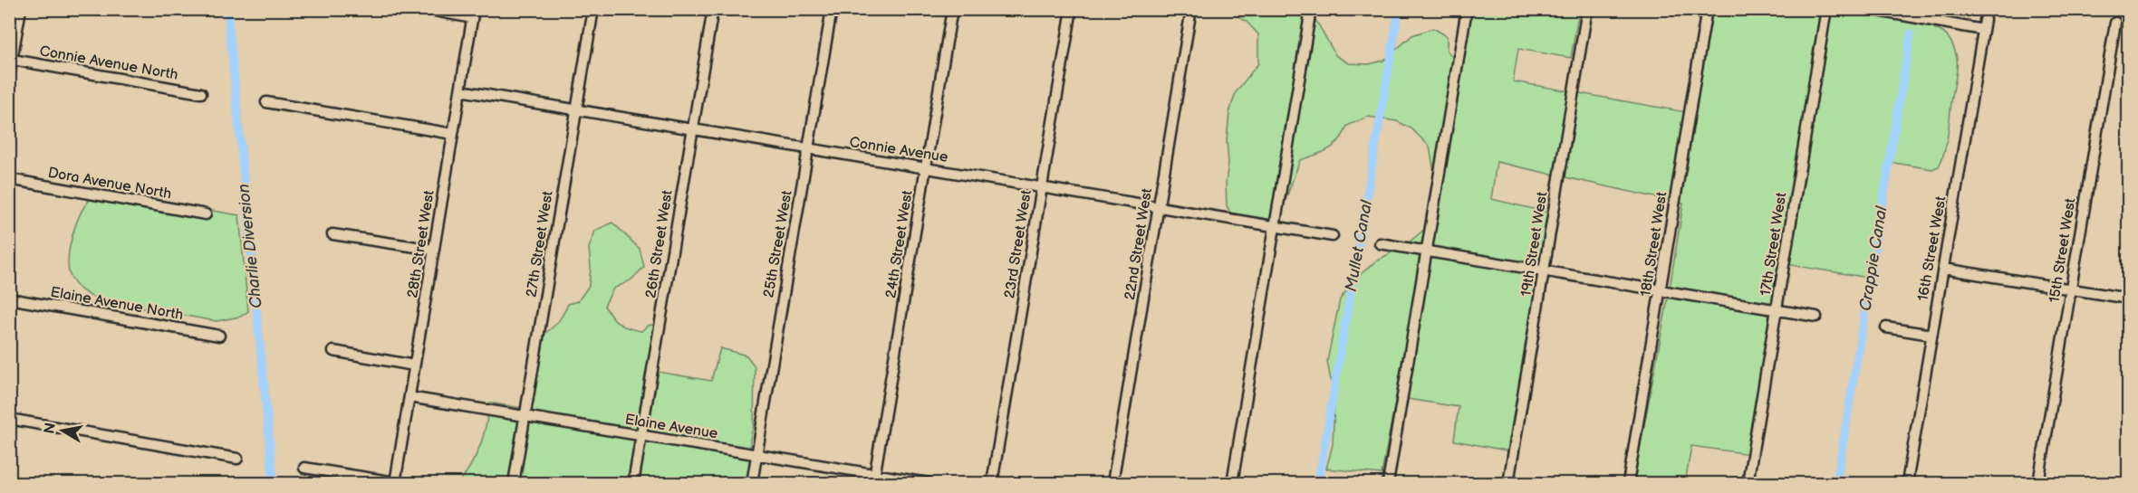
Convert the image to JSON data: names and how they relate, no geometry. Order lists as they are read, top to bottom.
{
  "streets": {
    "street": [
      "Connie Avenue North",
      "Connie Avenue",
      "Dora Avenue North",
      "28th Street West",
      "27th Street West",
      "26th Street West",
      "25th Street West",
      "24th Street West",
      "23rd Street West",
      "22nd Street West",
      "19th Street West",
      "18th Street West",
      "17th Street West",
      "16th Street West",
      "15th Street West",
      "Elaine Avenue North",
      "Elaine Avenue"
    ]
  },
  "crossings": [
    ["Connie Avenue", "28th Street West"],
    ["Connie Avenue", "27th Street West"],
    ["Connie Avenue", "26th Street West"],
    ["Connie Avenue", "25th Street West"],
    ["Connie Avenue", "24th Street West"],
    ["Connie Avenue", "23rd Street West"],
    ["Connie Avenue", "22nd Street West"],
    ["28th Street West", "Elaine Avenue"],
    ["27th Street West", "Elaine Avenue"],
    ["26th Street West", "Elaine Avenue"],
    ["25th Street West", "Elaine Avenue"],
    ["24th Street West", "Elaine Avenue"]
  ],
  "water": ["Charlie Diversion", "Mullet Canal", "Crappie Canal"],
  "north": "left"
}
